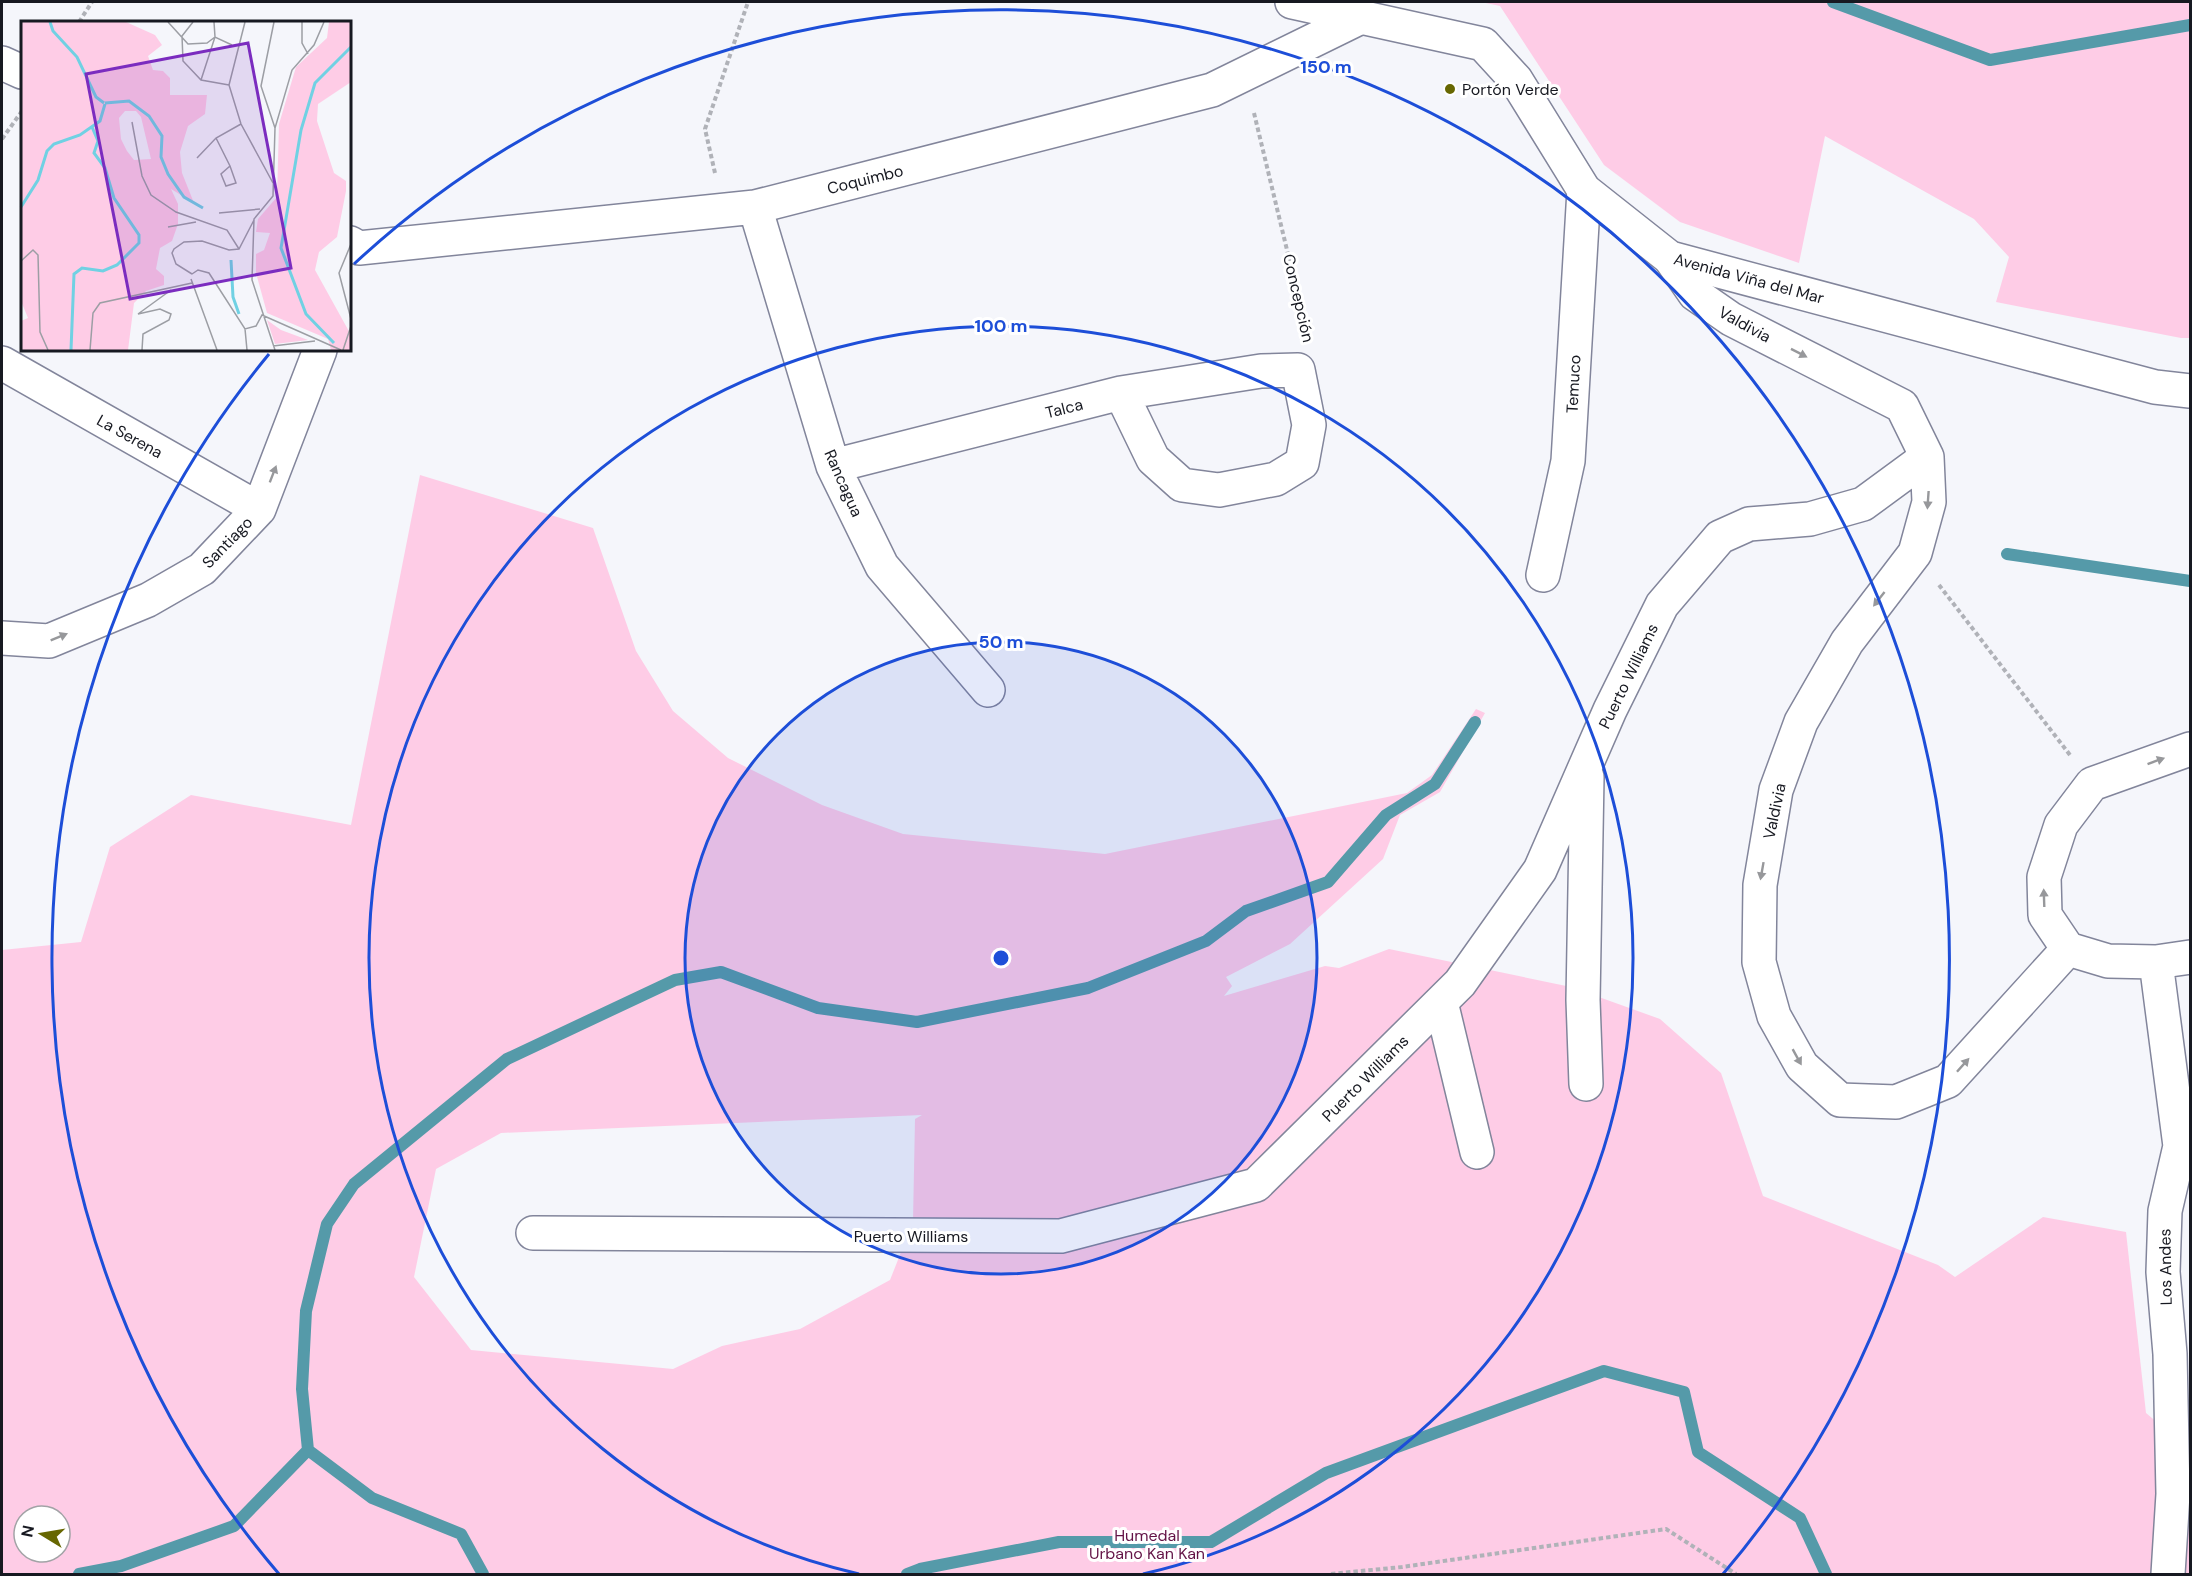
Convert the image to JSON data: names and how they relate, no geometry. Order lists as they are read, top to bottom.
{
  "streets": {
    "street": [
      "Coquimbo",
      "Avenida Viña del Mar",
      "Valdivia",
      "Temuco",
      "Talca",
      "La Serena",
      "Rancagua",
      "Santiago",
      "Puerto Williams",
      "Los Andes"
    ],
    "path": ["Concepción"]
  },
  "crossings": [
    ["Coquimbo", "Avenida Viña del Mar"],
    ["Coquimbo", "Concepción"],
    ["Coquimbo", "Rancagua"],
    ["Avenida Viña del Mar", "Valdivia"],
    ["Avenida Viña del Mar", "Temuco"],
    ["Concepción", "Talca"],
    ["Valdivia", "Puerto Williams"],
    ["Talca", "Rancagua"],
    ["La Serena", "Santiago"]
  ],
  "one_way": ["Santiago"],
  "parks": ["Humedal Urbano Kan Kan"],
  "places": ["Portón Verde"],
  "north": "left",
  "rings": ["150 m", "100 m", "50 m"]
}
